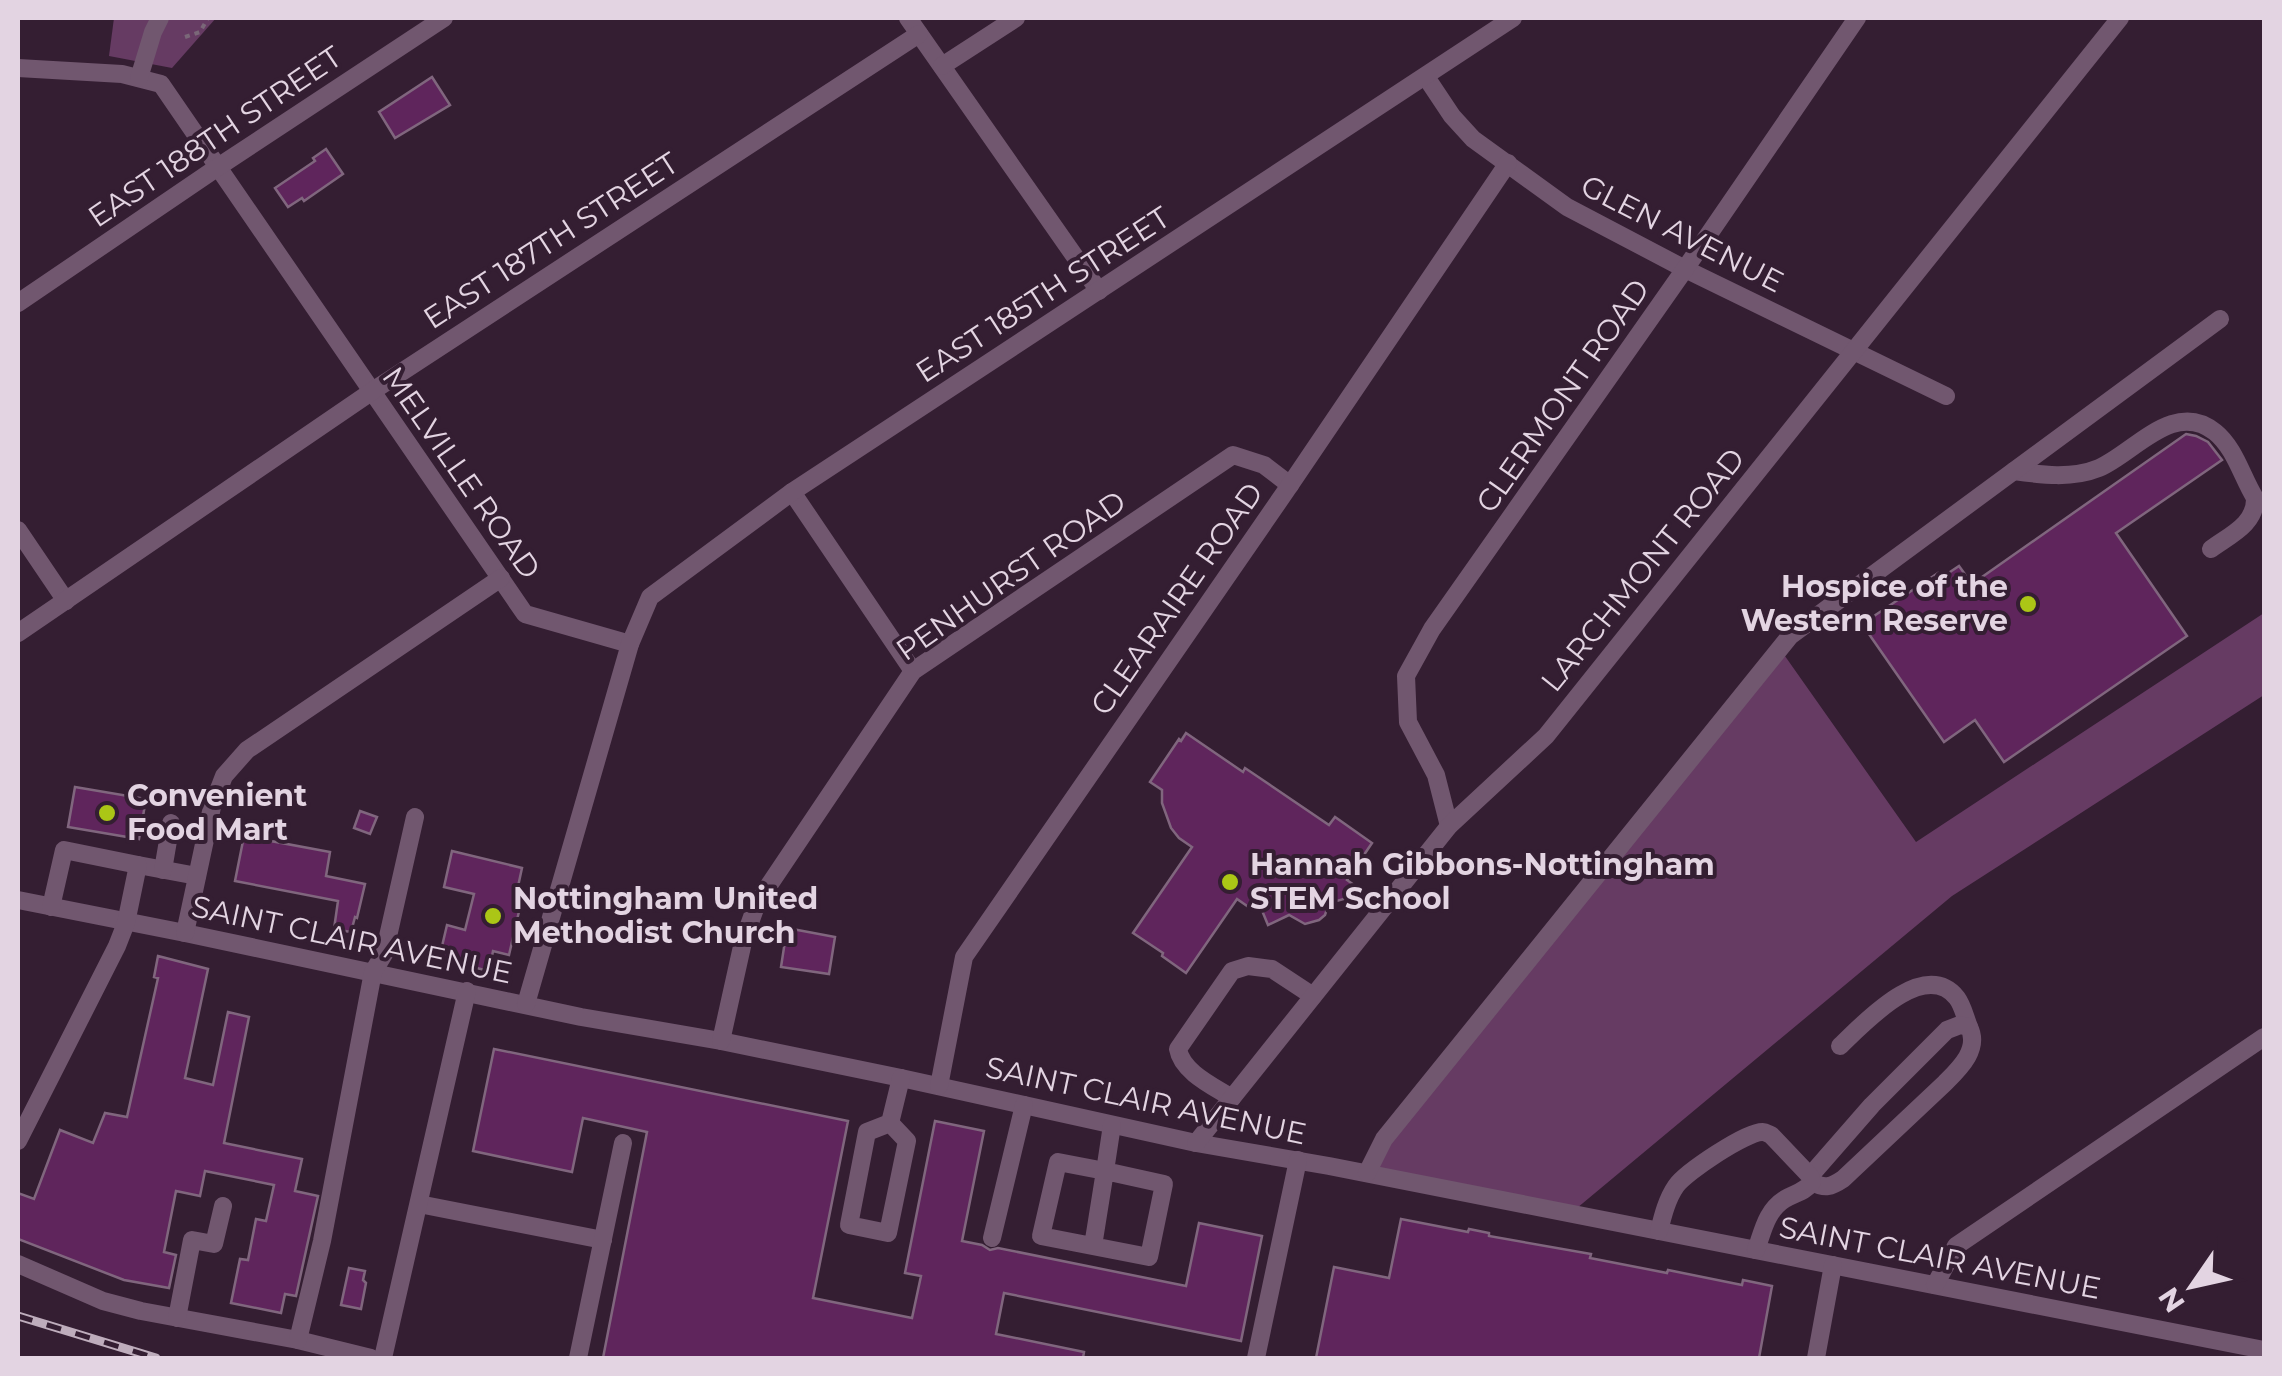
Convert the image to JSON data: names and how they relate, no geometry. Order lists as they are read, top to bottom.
{
  "streets": {
    "street": [
      "EAST 188TH STREET",
      "GLEN AVENUE",
      "EAST 187TH STREET",
      "EAST 185TH STREET",
      "CLERMONT ROAD",
      "MELVILLE ROAD",
      "LARCHMONT ROAD",
      "PENHURST ROAD",
      "CLEARAIRE ROAD",
      "SAINT CLAIR AVENUE"
    ]
  },
  "crossings": [
    ["EAST 188TH STREET", "MELVILLE ROAD"],
    ["GLEN AVENUE", "EAST 185TH STREET"],
    ["GLEN AVENUE", "CLERMONT ROAD"],
    ["GLEN AVENUE", "LARCHMONT ROAD"],
    ["GLEN AVENUE", "CLEARAIRE ROAD"],
    ["EAST 187TH STREET", "MELVILLE ROAD"],
    ["EAST 185TH STREET", "MELVILLE ROAD"],
    ["CLERMONT ROAD", "LARCHMONT ROAD"],
    ["LARCHMONT ROAD", "SAINT CLAIR AVENUE"],
    ["PENHURST ROAD", "CLEARAIRE ROAD"],
    ["PENHURST ROAD", "SAINT CLAIR AVENUE"],
    ["CLEARAIRE ROAD", "SAINT CLAIR AVENUE"]
  ],
  "places": [
    "Hospice of the Western Reserve",
    "Convenient Food Mart",
    "Hannah Gibbons-Nottingham STEM School",
    "Nottingham United Methodist Church"
  ],
  "north": "bottom left"
}
